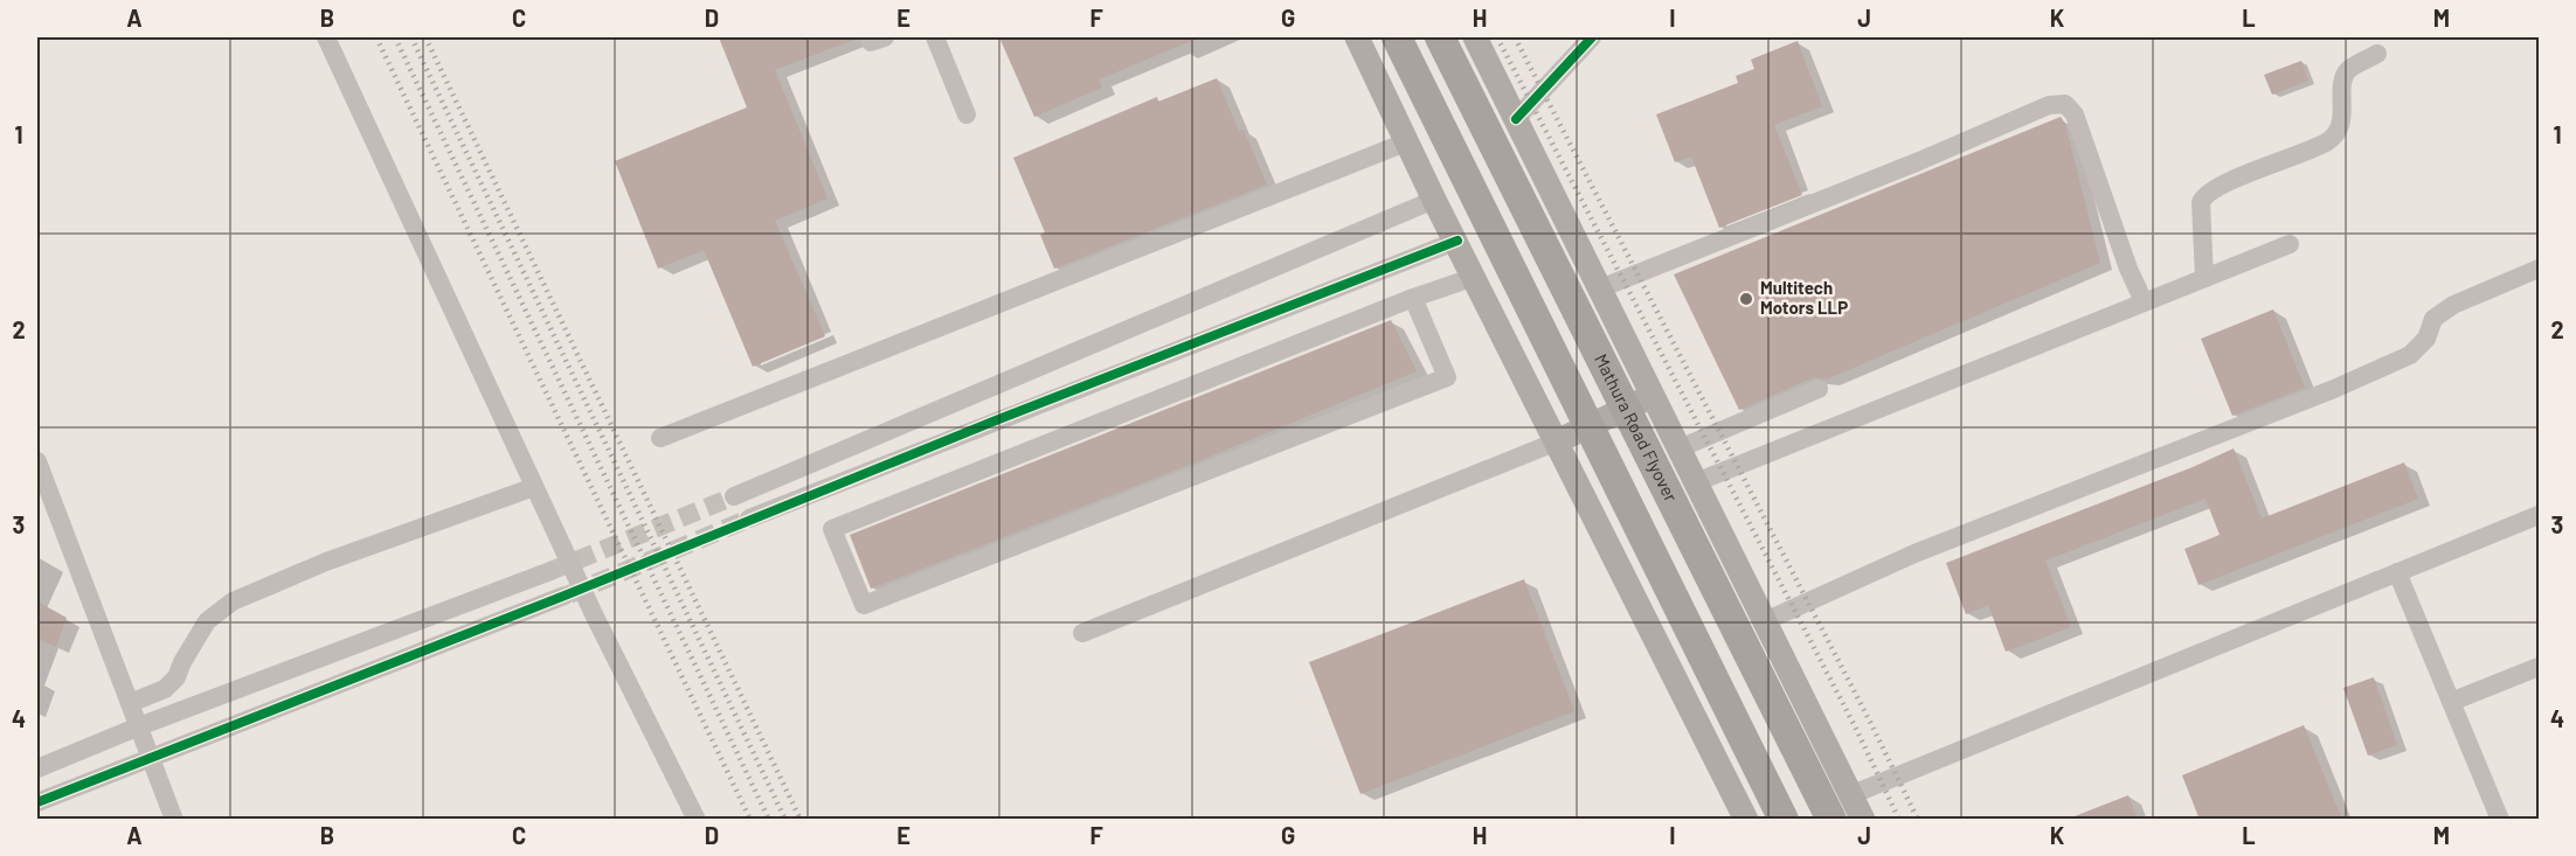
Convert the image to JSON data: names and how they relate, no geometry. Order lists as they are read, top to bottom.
{
  "streets": {
    "highway": ["Mathura Road Flyover"]
  },
  "places": ["Multitech Motors LLP"],
  "grid": {
    "columns": [
      "A",
      "B",
      "C",
      "D",
      "E",
      "F",
      "G",
      "H",
      "I",
      "J",
      "K",
      "L",
      "M"
    ],
    "rows": [
      "1",
      "2",
      "3",
      "4"
    ]
  }
}
